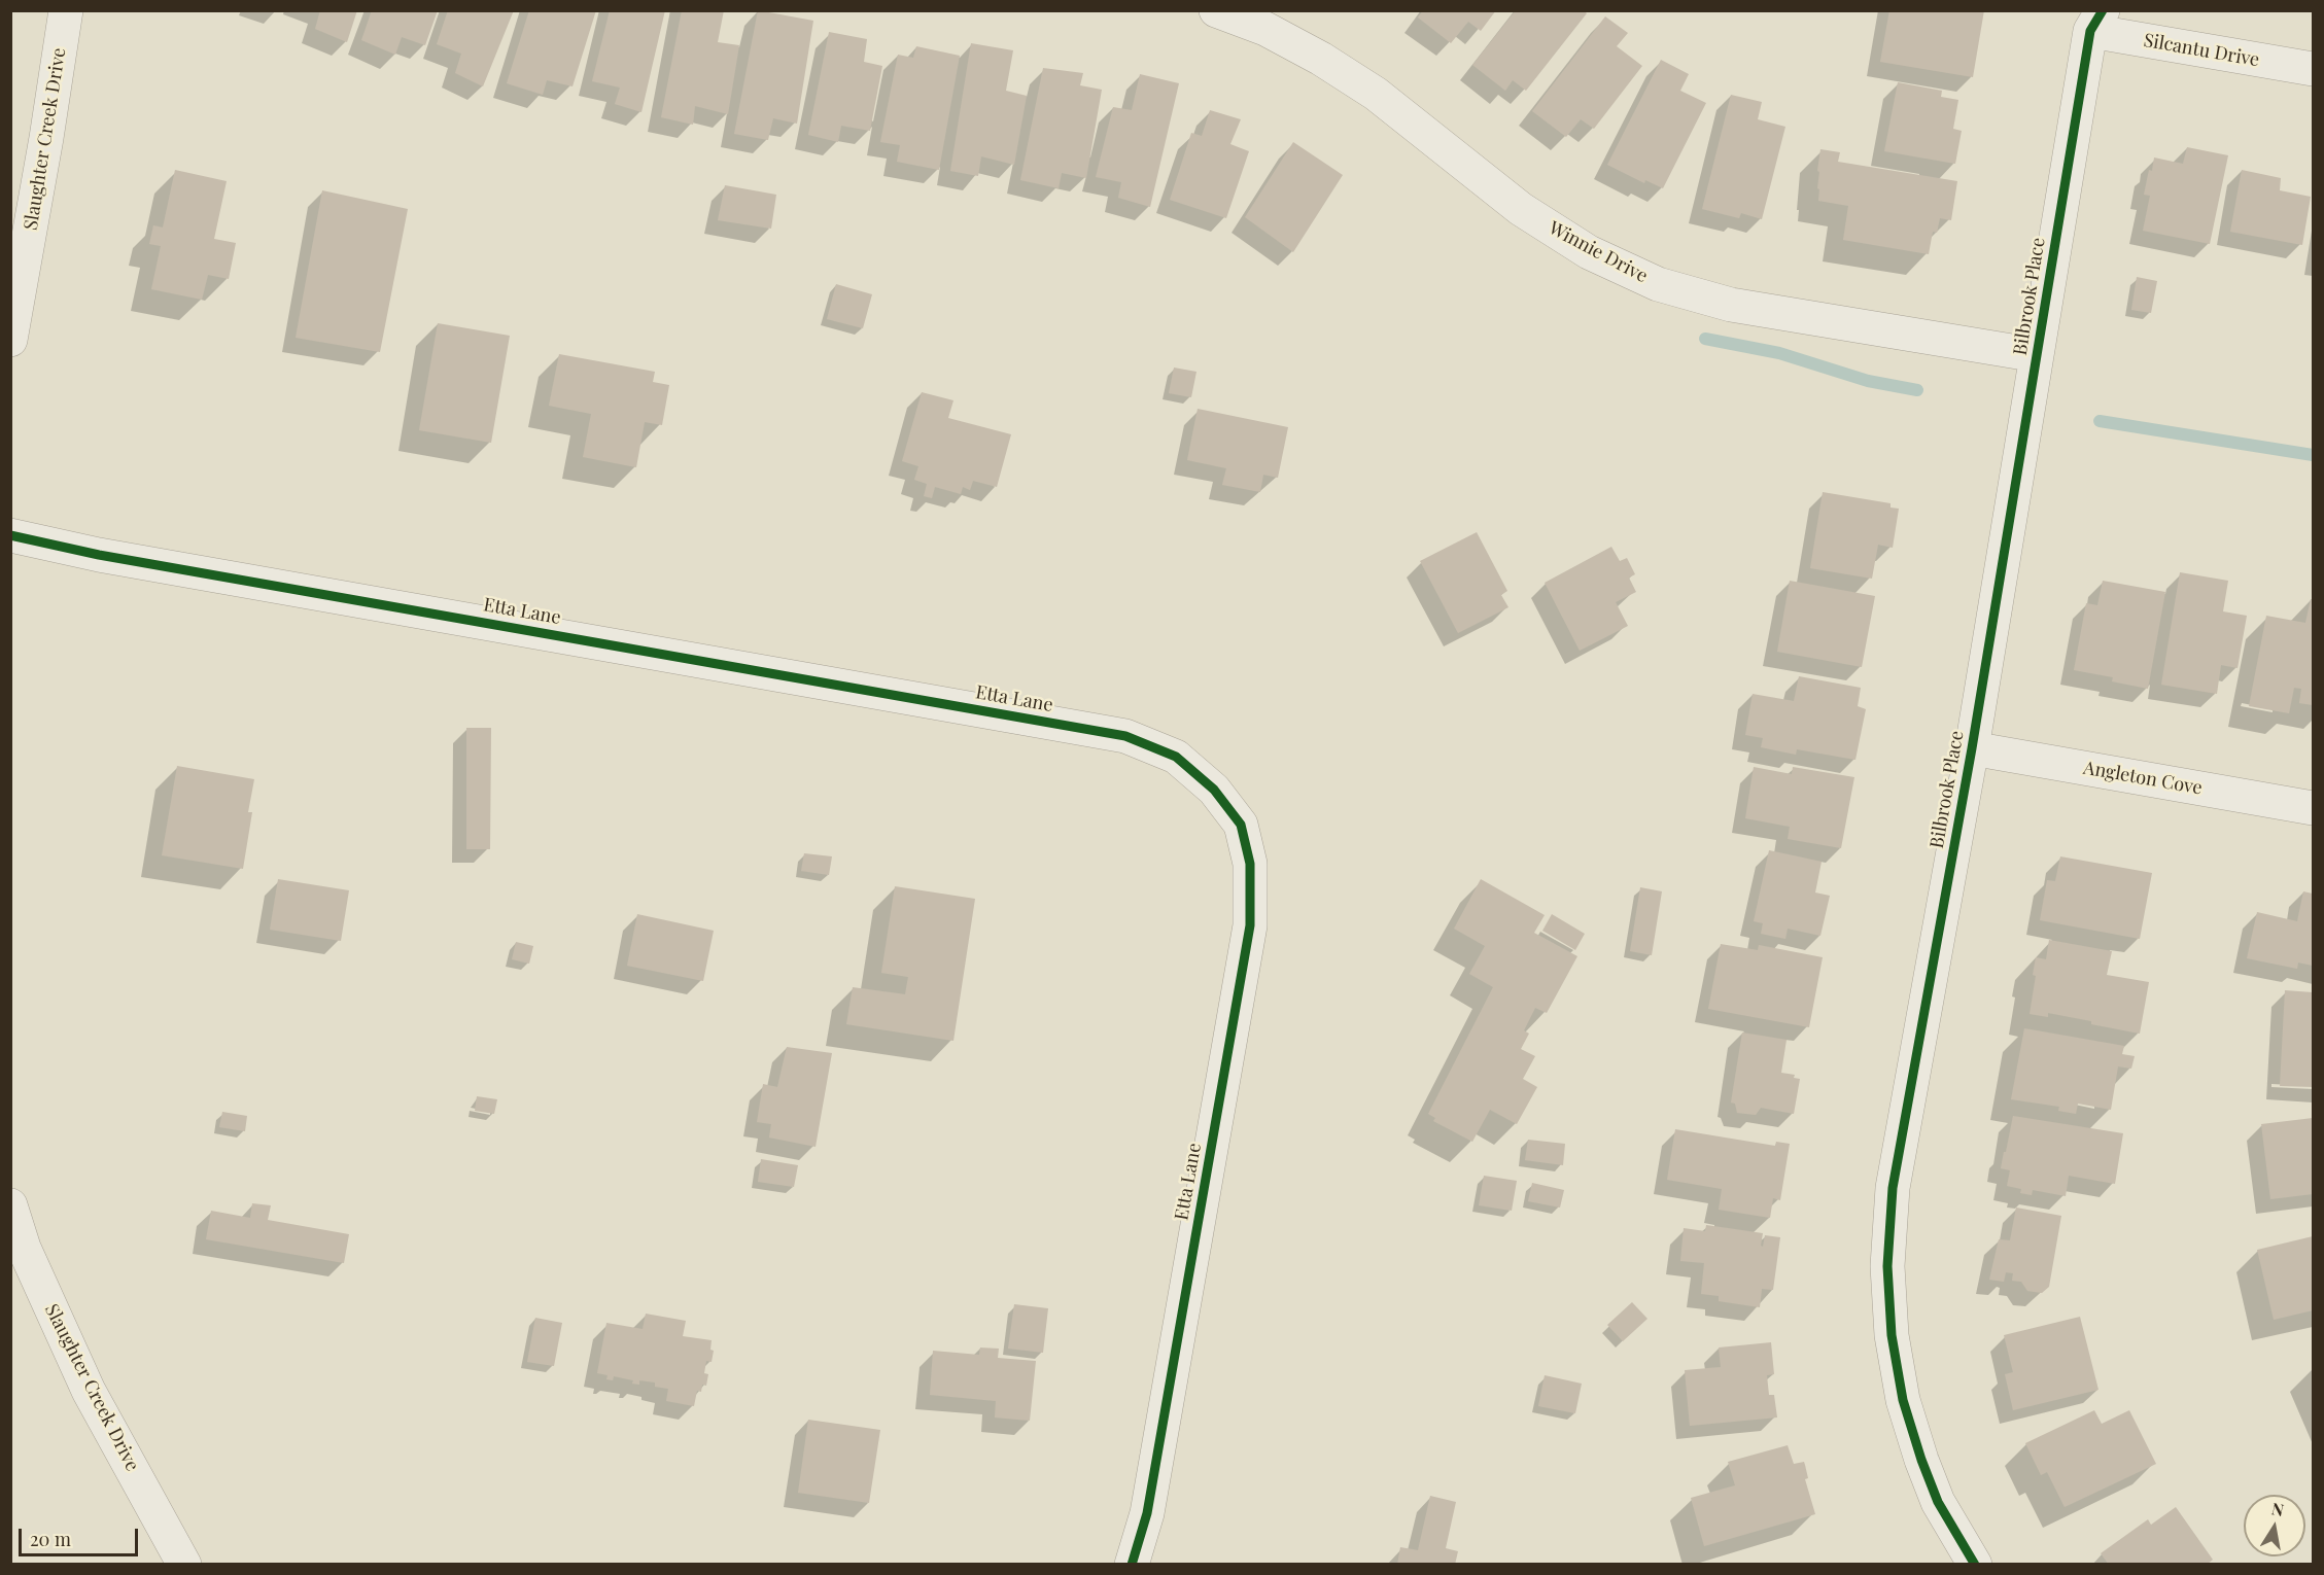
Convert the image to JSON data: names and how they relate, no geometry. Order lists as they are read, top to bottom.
{
  "streets": {
    "street": [
      "Silcantu Drive",
      "Slaughter Creek Drive",
      "Winnie Drive",
      "Bilbrook Place",
      "Etta Lane",
      "Angleton Cove"
    ]
  },
  "crossings": [
    ["Silcantu Drive", "Bilbrook Place"],
    ["Winnie Drive", "Bilbrook Place"],
    ["Bilbrook Place", "Angleton Cove"]
  ],
  "scale_bar": "20 m",
  "north": "top"
}
